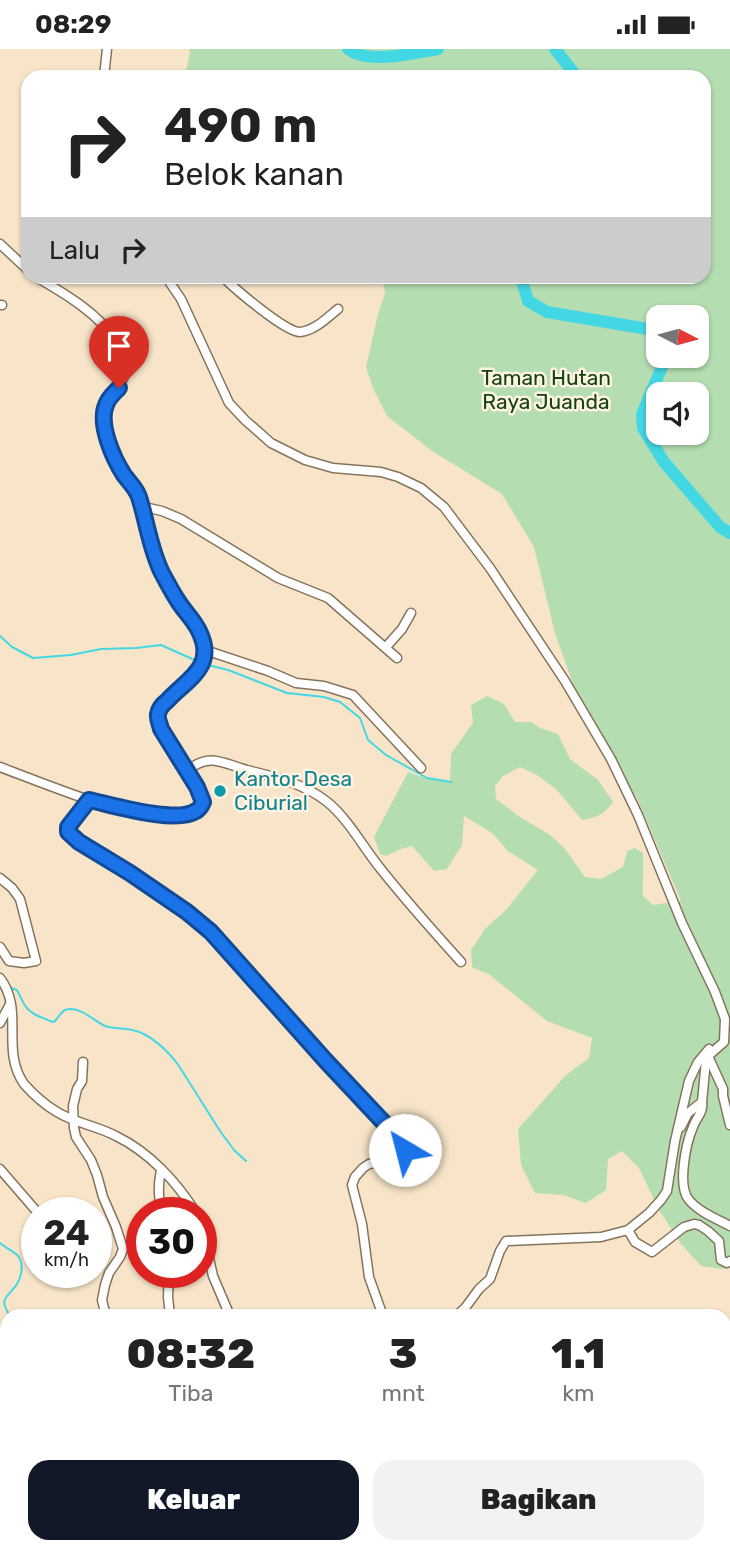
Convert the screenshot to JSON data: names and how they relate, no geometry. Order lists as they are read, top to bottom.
{
  "parks": ["Taman Hutan Raya Juanda"],
  "places": ["Kantor Desa Ciburial"],
  "north": "right",
  "page": {
    "status": "08:29",
    "turn": ["490 m", "Belok kanan"],
    "then": "Lalu",
    "speed": "24 km/h",
    "limit": "30",
    "eta": [
      "08:32",
      "Tiba",
      "3",
      "mnt",
      "1.1",
      "km"
    ],
    "buttons": ["Keluar", "Bagikan"]
  }
}
